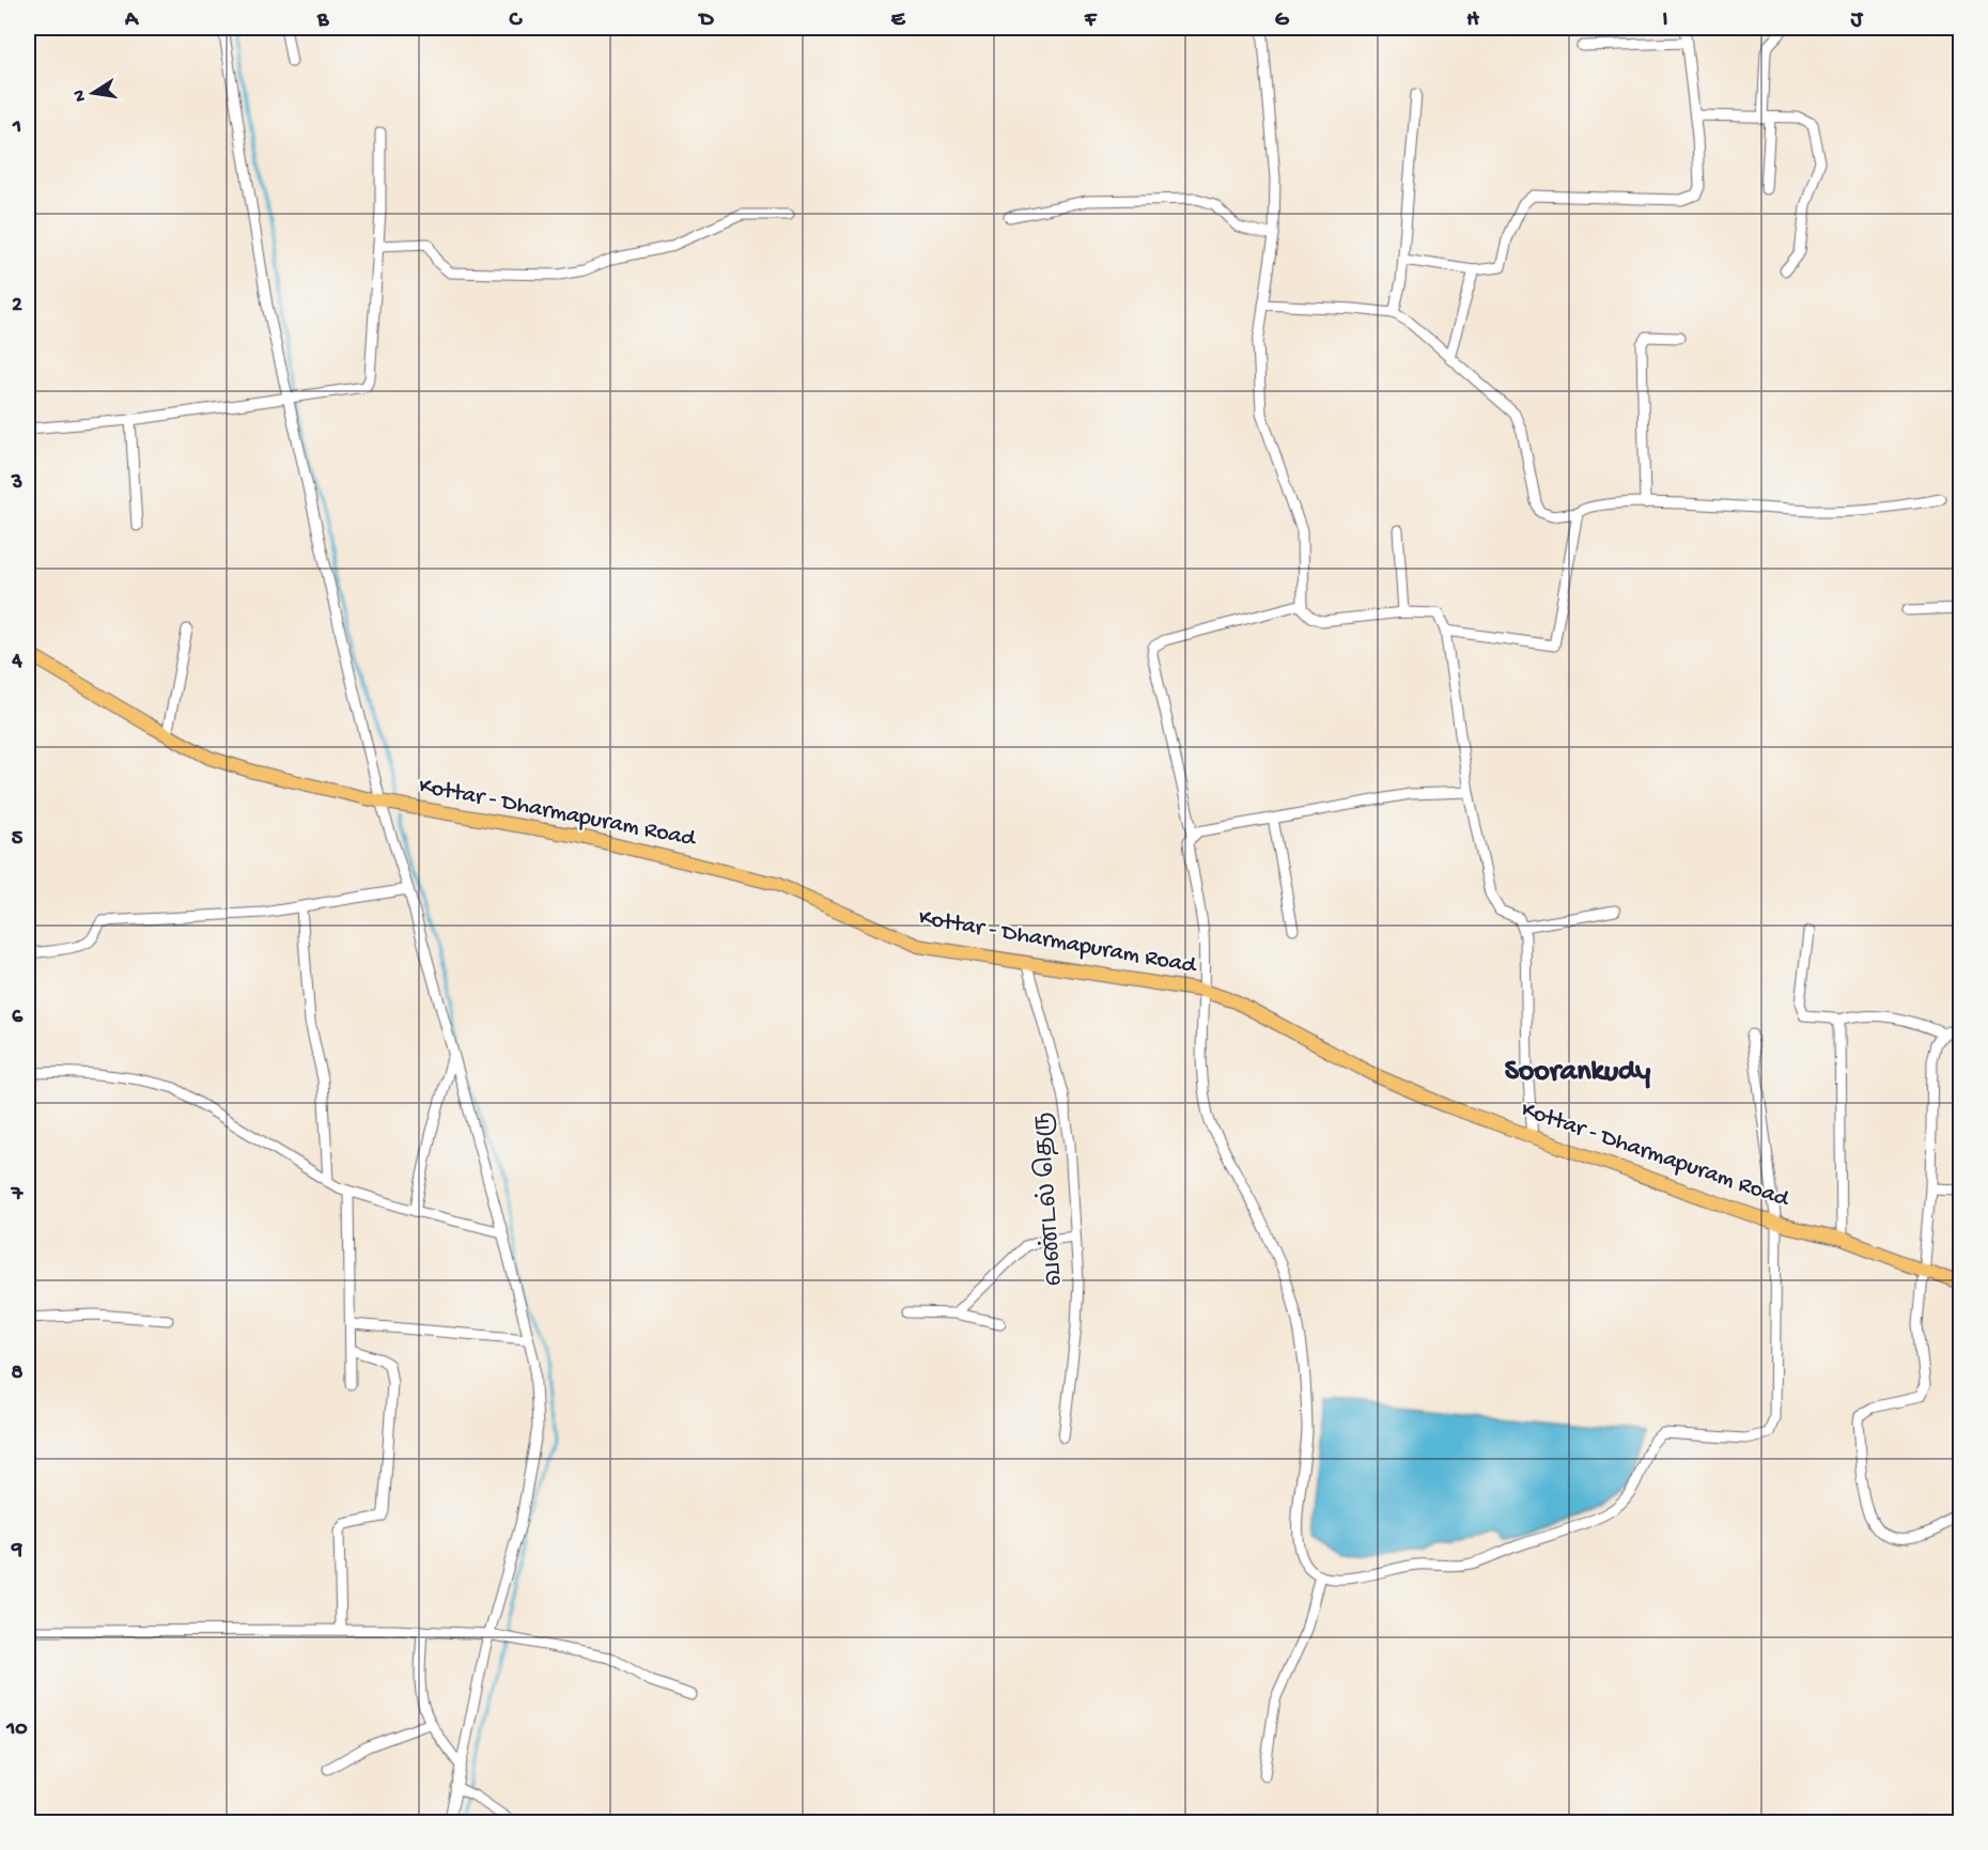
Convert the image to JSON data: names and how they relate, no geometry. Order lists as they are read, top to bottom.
{
  "streets": {
    "main road": ["Kottar - Dharmapuram Road"],
    "street": ["வண்டல் தெரு"]
  },
  "crossings": [
    ["Kottar - Dharmapuram Road", "வண்டல் தெரு"]
  ],
  "districts": ["Soorankudy"],
  "north": "left",
  "grid": {
    "columns": [
      "A",
      "B",
      "C",
      "D",
      "E",
      "F",
      "G",
      "H",
      "I",
      "J"
    ],
    "rows": [
      "1",
      "2",
      "3",
      "4",
      "5",
      "6",
      "7",
      "8",
      "9",
      "10"
    ]
  }
}
